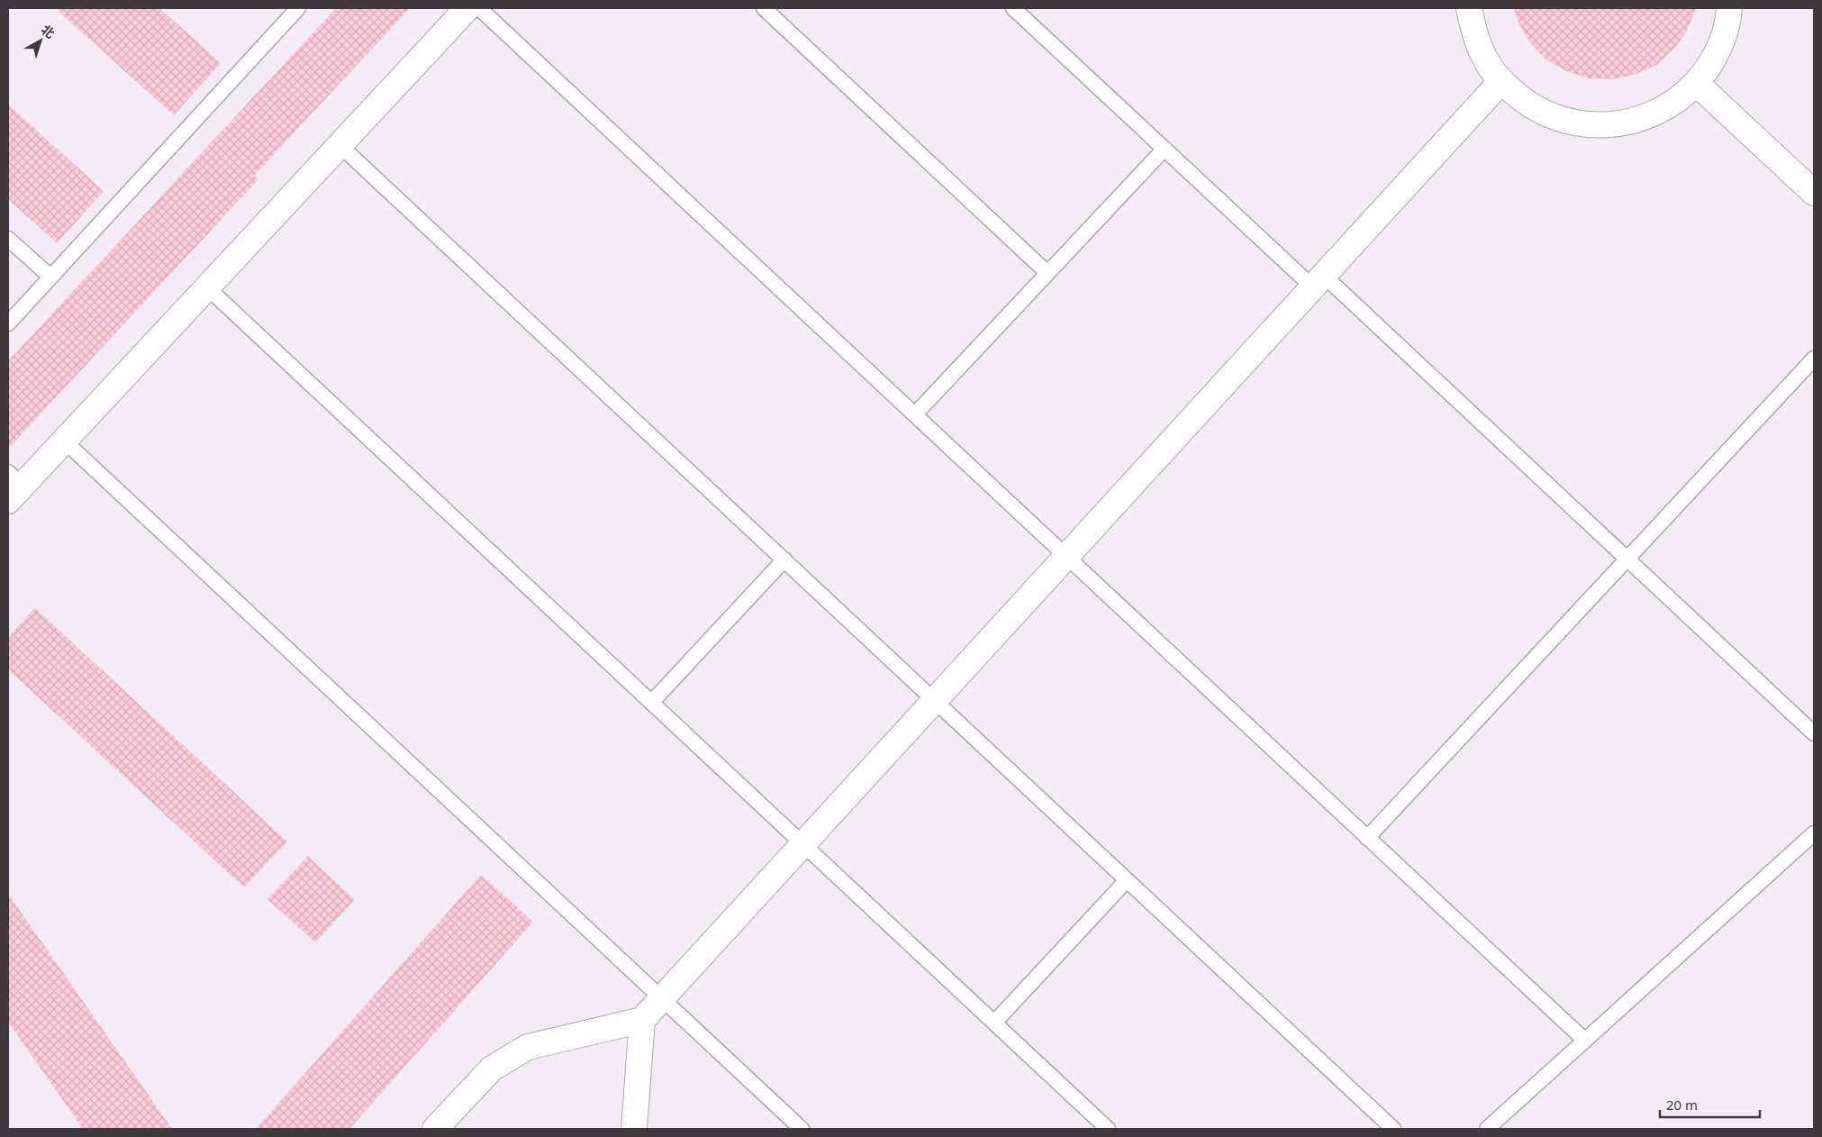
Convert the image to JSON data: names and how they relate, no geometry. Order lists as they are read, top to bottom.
{
  "scale_bar": "20 m",
  "north": "top right"
}
